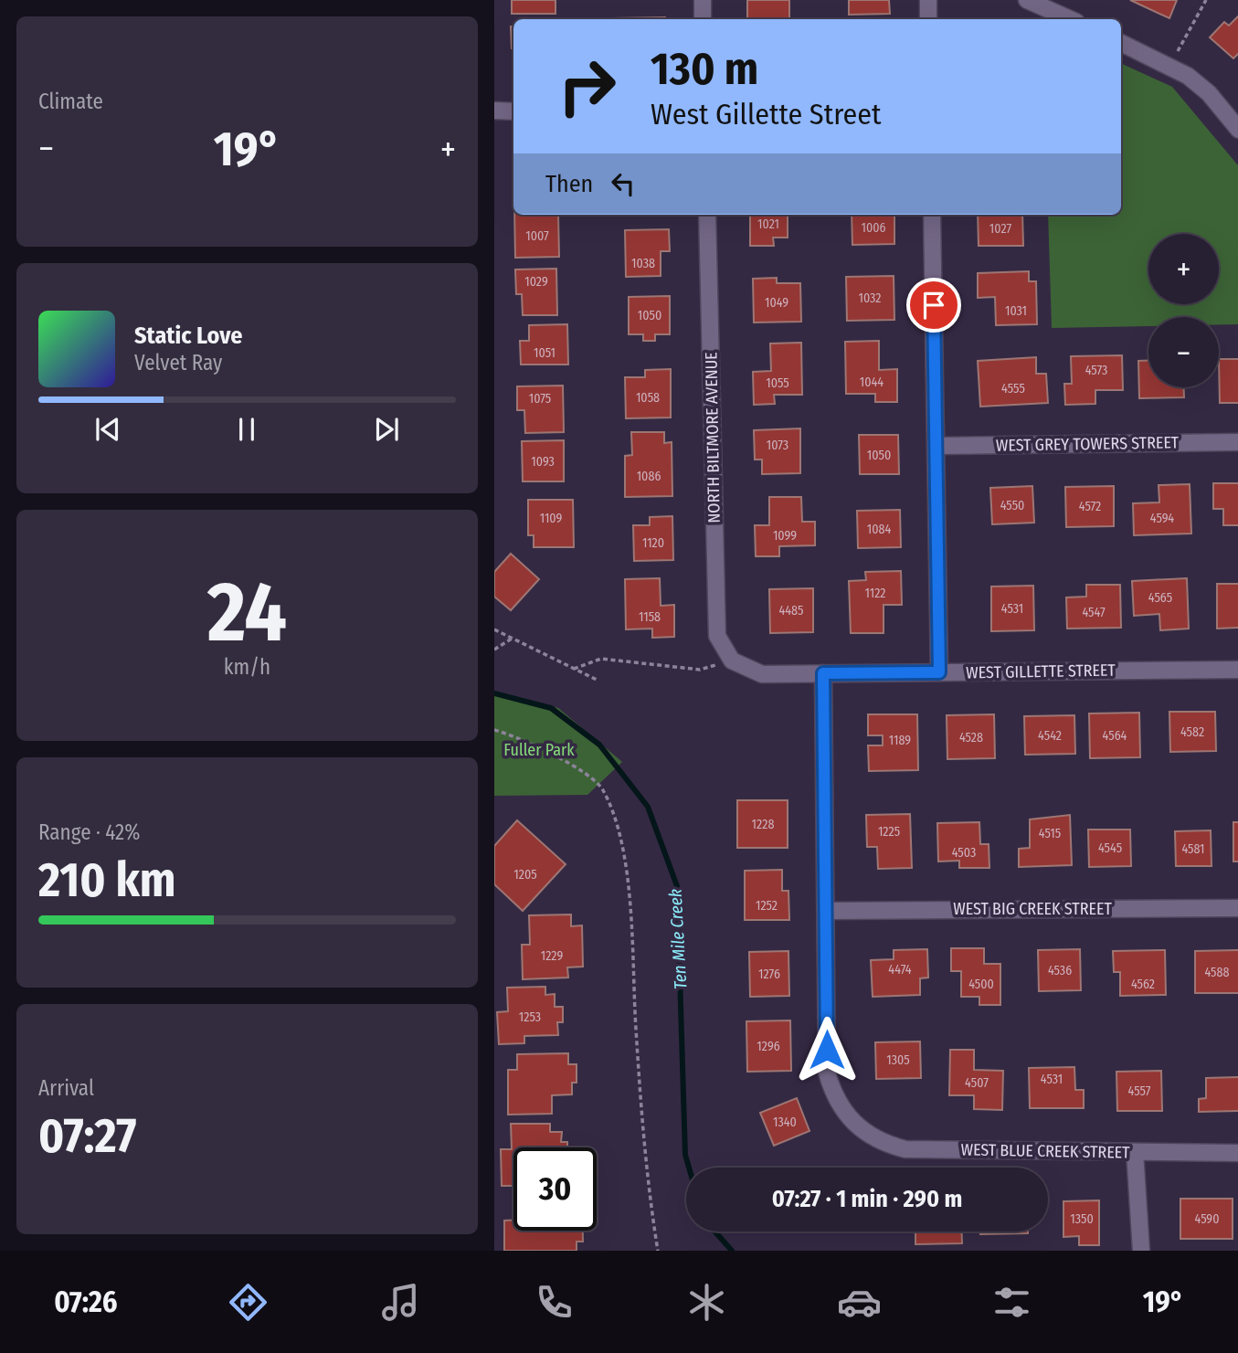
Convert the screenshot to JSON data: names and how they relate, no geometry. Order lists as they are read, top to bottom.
{
  "streets": {
    "street": [
      "NORTH BILTMORE AVENUE",
      "WEST GREY TOWERS STREET",
      "WEST GILLETTE STREET",
      "WEST BIG CREEK STREET",
      "WEST BLUE CREEK STREET"
    ]
  },
  "crossings": [
    ["NORTH BILTMORE AVENUE", "WEST GILLETTE STREET"],
    ["WEST GILLETTE STREET", "WEST BLUE CREEK STREET"],
    ["WEST BIG CREEK STREET", "WEST BLUE CREEK STREET"]
  ],
  "water": ["Ten Mile Creek"],
  "parks": ["Fuller Park"],
  "house_numbers": [
    "1021",
    "1006",
    "1027",
    "1007",
    "1038",
    "1029",
    "1032",
    "1049",
    "1031",
    "1050",
    "1051",
    "4573",
    "1044",
    "1055",
    "4555",
    "1058",
    "1075",
    "1073",
    "1050",
    "1093",
    "1086",
    "4550",
    "4572",
    "1109",
    "4594",
    "1084",
    "1099",
    "1120",
    "1122",
    "4565",
    "4531",
    "4485",
    "4547",
    "1158",
    "4582",
    "4542",
    "4564",
    "4528",
    "1189",
    "1228",
    "1225",
    "4515",
    "4545",
    "4581",
    "4503",
    "1205",
    "1252",
    "1229",
    "4474",
    "4536",
    "4588",
    "1276",
    "4500",
    "4562",
    "1253",
    "1296",
    "1305",
    "4531",
    "4507",
    "4557",
    "1340",
    "1350",
    "4590"
  ],
  "page": {
    "tile": [
      "Climate",
      ["24", "km/h"],
      ["Range · 42%", "210 km"],
      ["Arrival", "07:27"]
    ],
    "turn": ["130 m", "West Gillette Street"],
    "heat": ["−", "19°", "+"],
    "then": "Then",
    "map_buttons": ["+", "−"],
    "song": ["Static Love", "Velvet Ray"],
    "limit": "30",
    "trip": "07:27 · 1 min · 290 m",
    "tabs": ["07:26", "19°"]
  }
}
